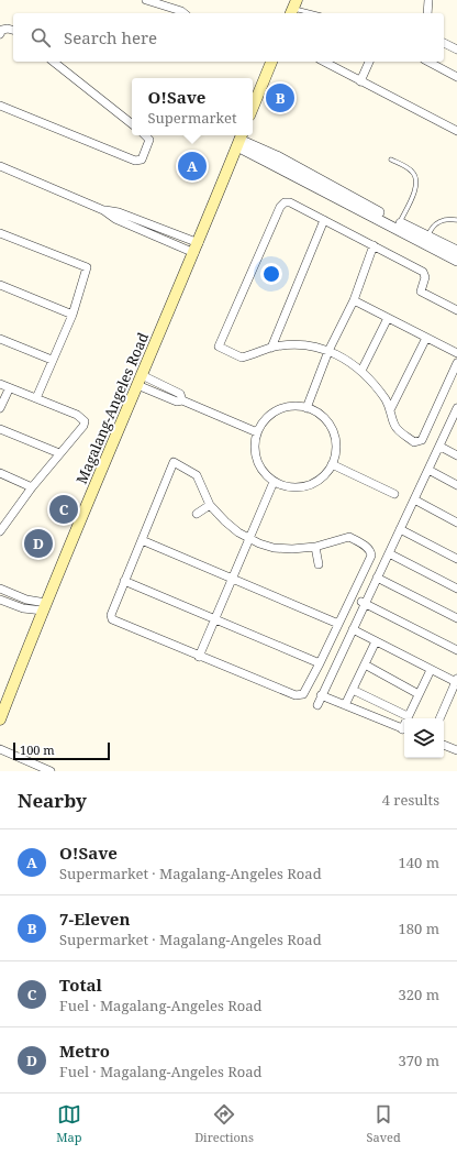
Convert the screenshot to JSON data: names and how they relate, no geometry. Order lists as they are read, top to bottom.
{
  "streets": {
    "main road": ["Magalang-Angeles Road"]
  },
  "scale_bar": "100 m",
  "page": {
    "search": "Search here",
    "popup": ["O!Save", "Supermarket"],
    "pins": [
      "B",
      "A",
      "C",
      "D"
    ],
    "scale": "100 m",
    "heading": ["Nearby", "4 results"],
    "list": [
      {
        "mark": "A",
        "name": "O!Save",
        "note": "Supermarket · Magalang-Angeles Road",
        "value": "140 m"
      },
      {
        "mark": "B",
        "name": "7-Eleven",
        "note": "Supermarket · Magalang-Angeles Road",
        "value": "180 m"
      },
      {
        "mark": "C",
        "name": "Total",
        "note": "Fuel · Magalang-Angeles Road",
        "value": "320 m"
      },
      {
        "mark": "D",
        "name": "Metro",
        "note": "Fuel · Magalang-Angeles Road",
        "value": "370 m"
      }
    ],
    "nav": ["Map", "Directions", "Saved"]
  }
}
